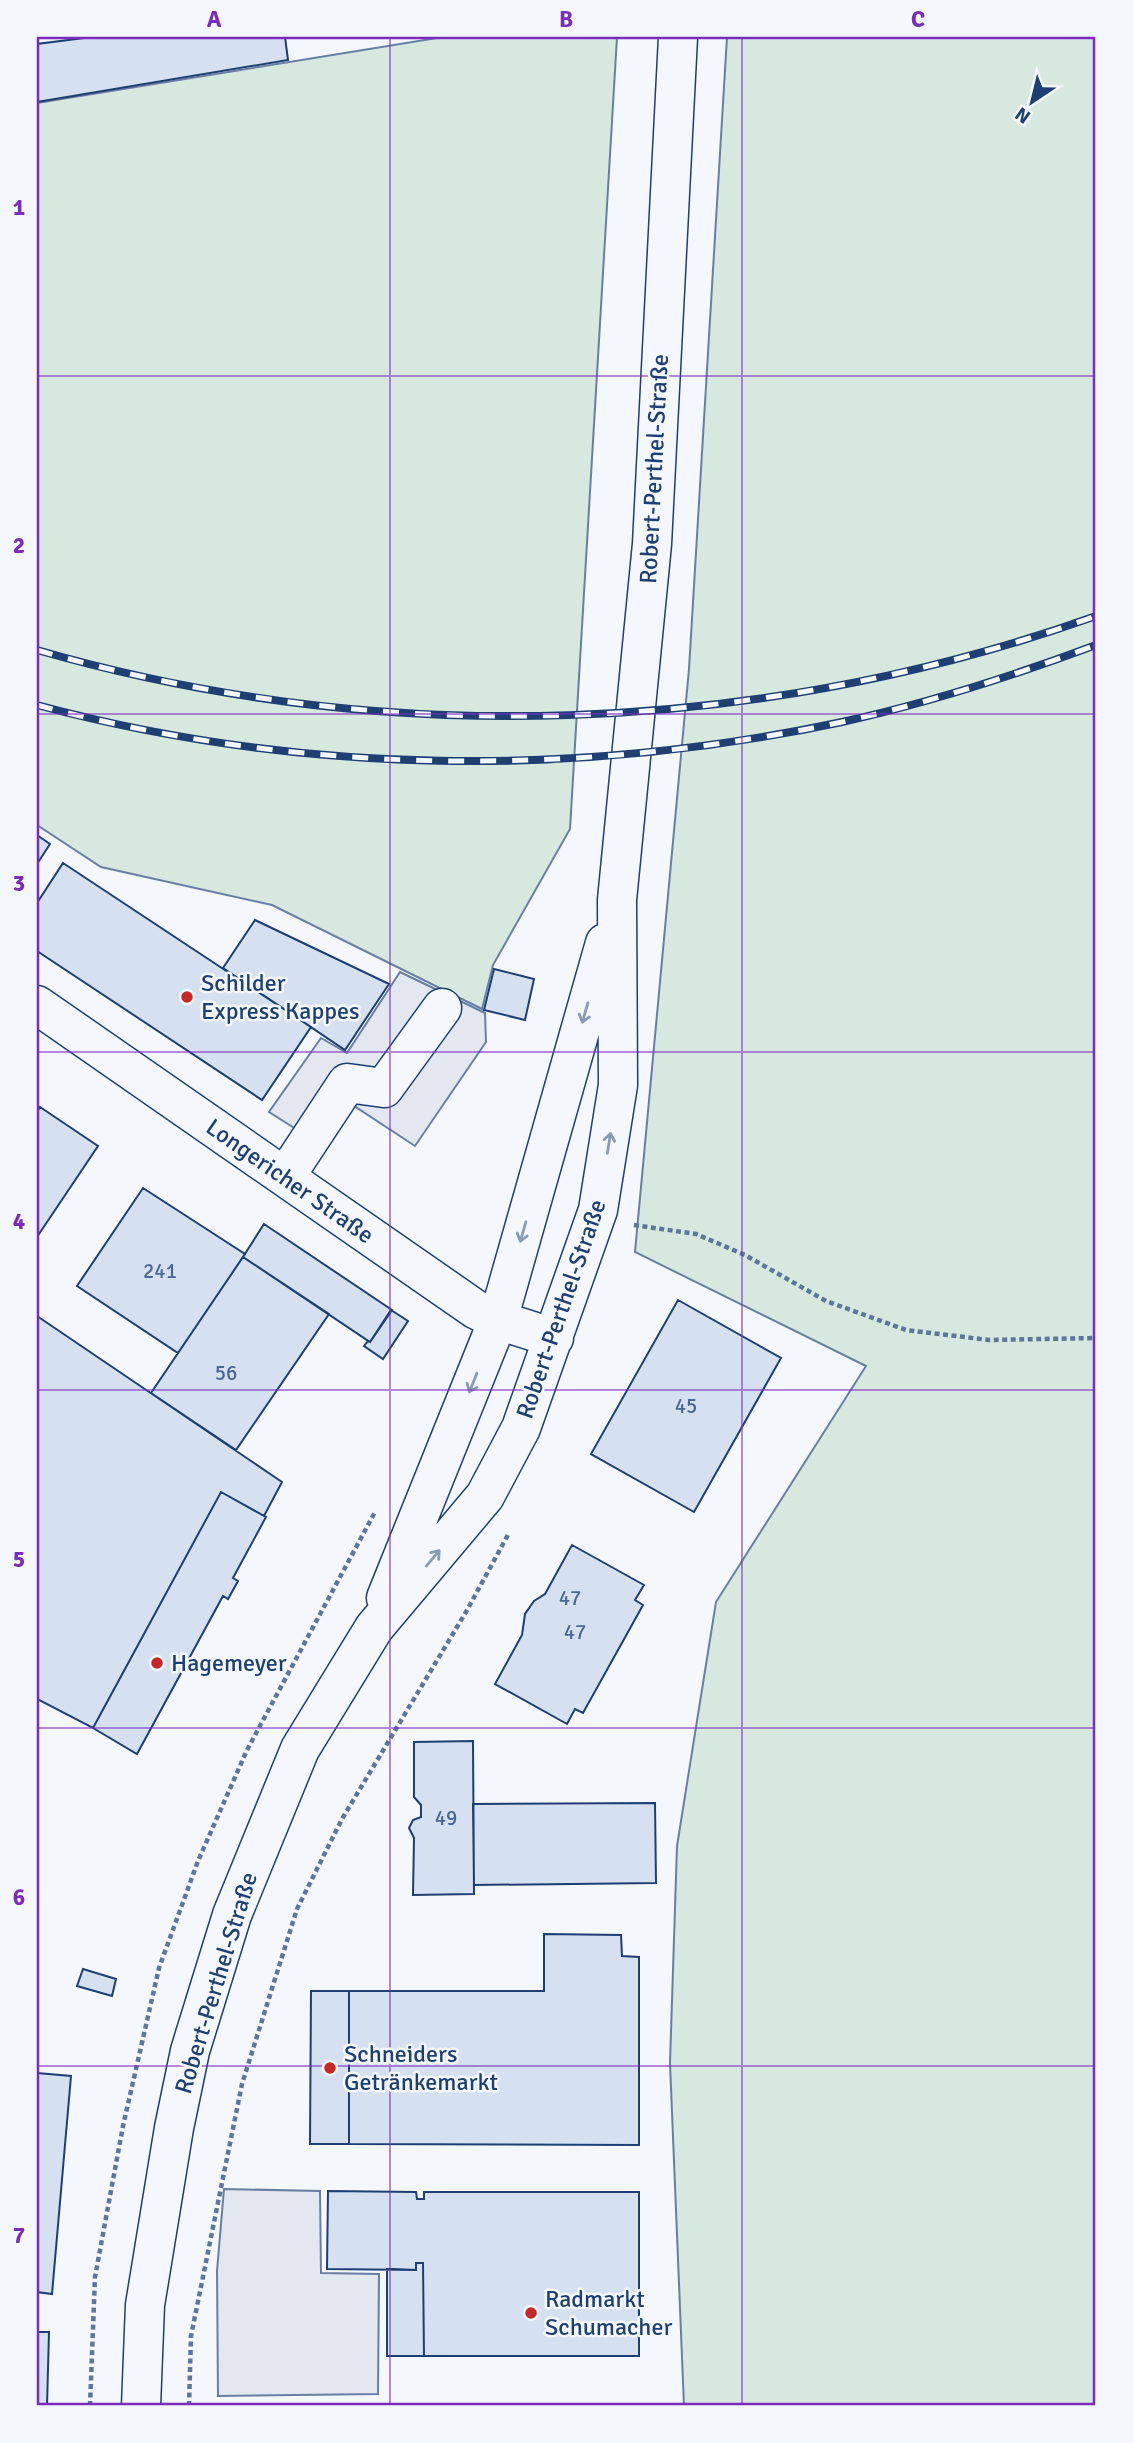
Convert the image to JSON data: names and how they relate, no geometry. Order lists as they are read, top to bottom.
{
  "streets": {
    "street": ["Robert-Perthel-Straße", "Longericher Straße"]
  },
  "crossings": [
    ["Robert-Perthel-Straße", "Longericher Straße"]
  ],
  "places": [
    "Schilder Express Kappes",
    "Hagemeyer",
    "Schneiders Getränkemarkt",
    "Radmarkt Schumacher"
  ],
  "house_numbers": [
    "241",
    "56",
    "45",
    "47",
    "47",
    "49"
  ],
  "north": "bottom left",
  "grid": {
    "columns": ["A", "B", "C"],
    "rows": [
      "1",
      "2",
      "3",
      "4",
      "5",
      "6",
      "7"
    ]
  }
}
